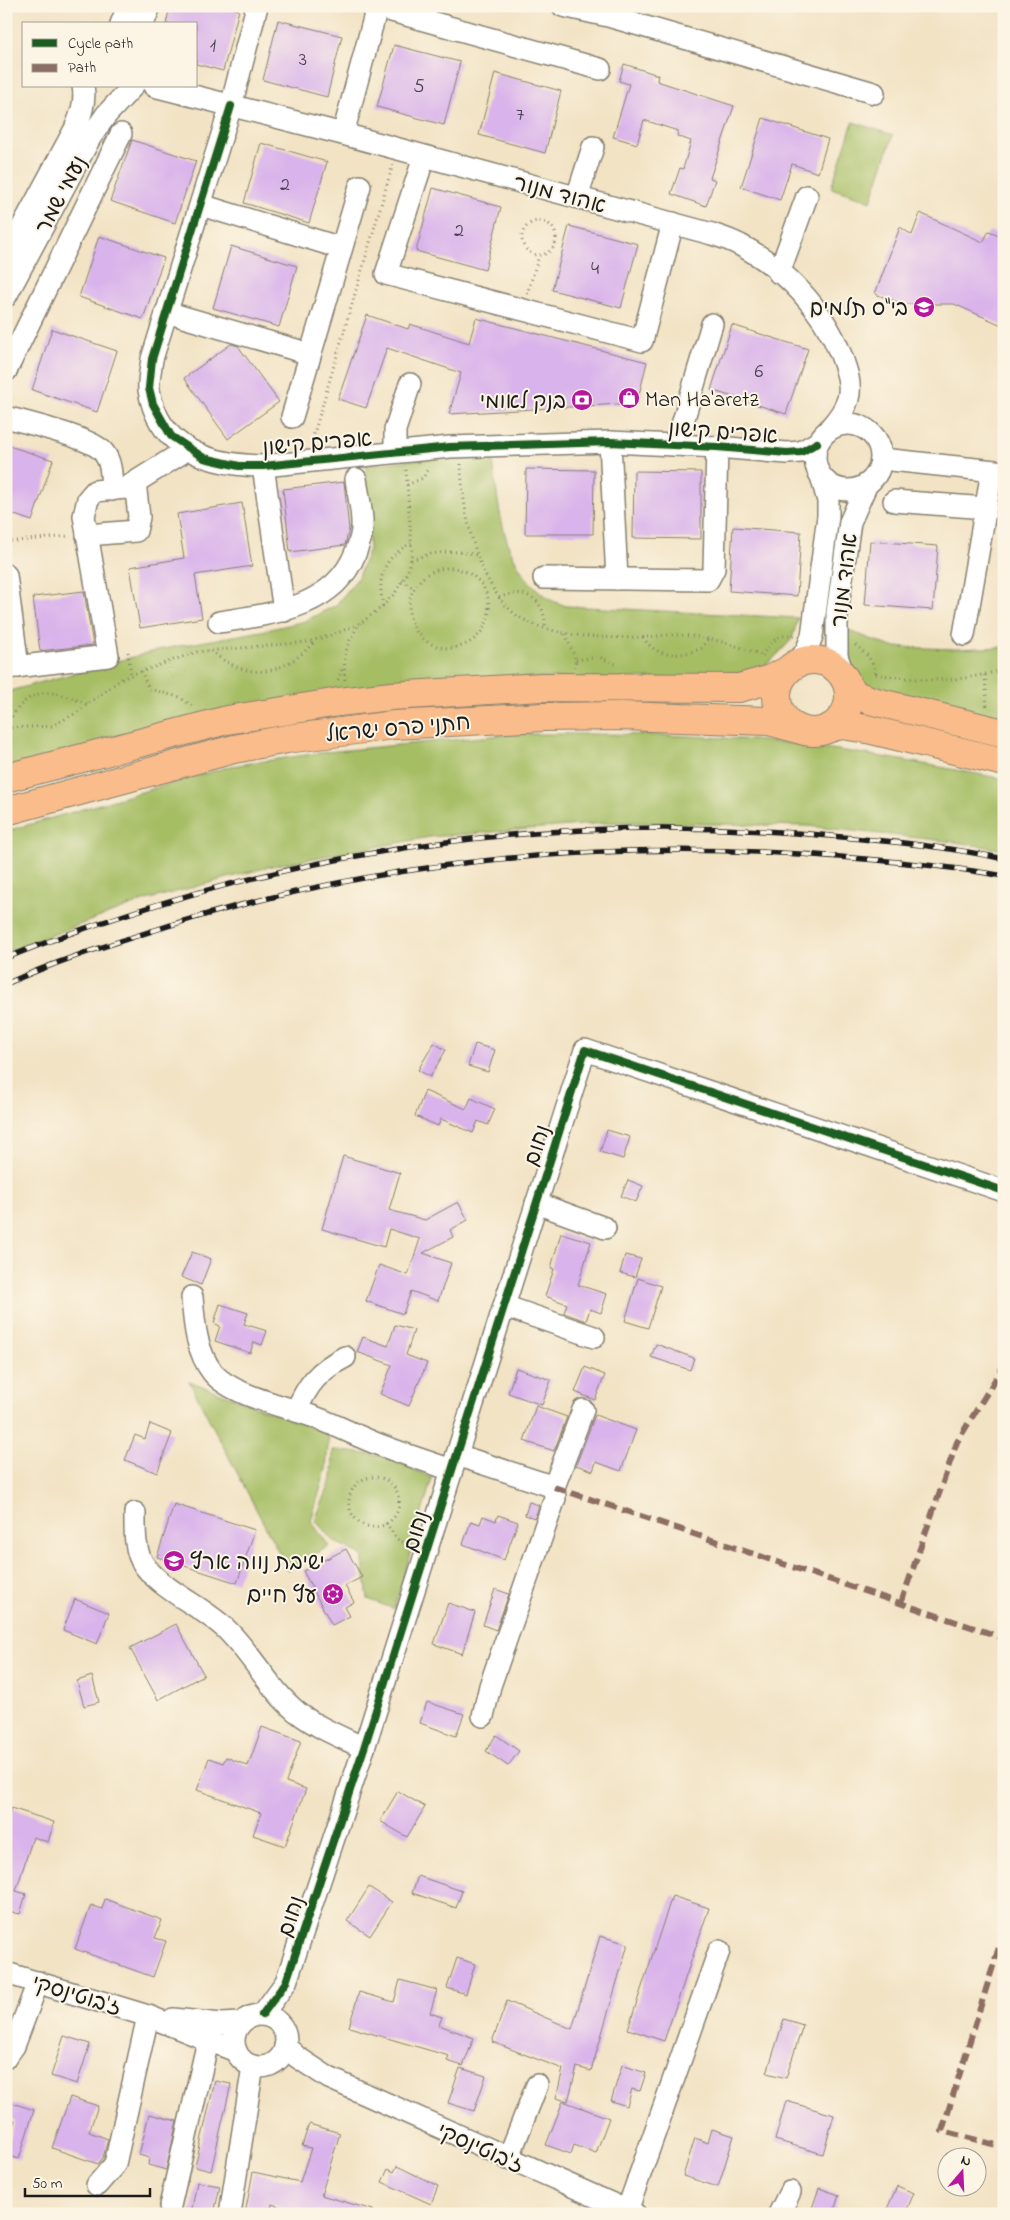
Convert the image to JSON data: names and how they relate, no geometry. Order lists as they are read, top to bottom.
{
  "streets": {
    "main road": ["חתני פרס ישראל"],
    "street": [
      "אהוד מנור",
      "נעמי שמר",
      "אפרים קישון",
      "נחום",
      "ז'בוטינסקי"
    ]
  },
  "crossings": [
    ["אהוד מנור", "אפרים קישון"],
    ["אהוד מנור", "חתני פרס ישראל"],
    ["נחום", "ז'בוטינסקי"]
  ],
  "places": {
    "school or university": ["בי\"ס תלמים", "ישיבת נווה ארץ"],
    "shop": ["Man Ha'aretz"],
    "bank": ["בנק לאומי"],
    "synagogue": ["עץ חיים"]
  },
  "house_numbers": [
    "1",
    "3",
    "5",
    "7",
    "2",
    "2",
    "4",
    "6"
  ],
  "legend": ["Cycle path", "Path"],
  "scale_bar": "50 m",
  "north": "top"
}
